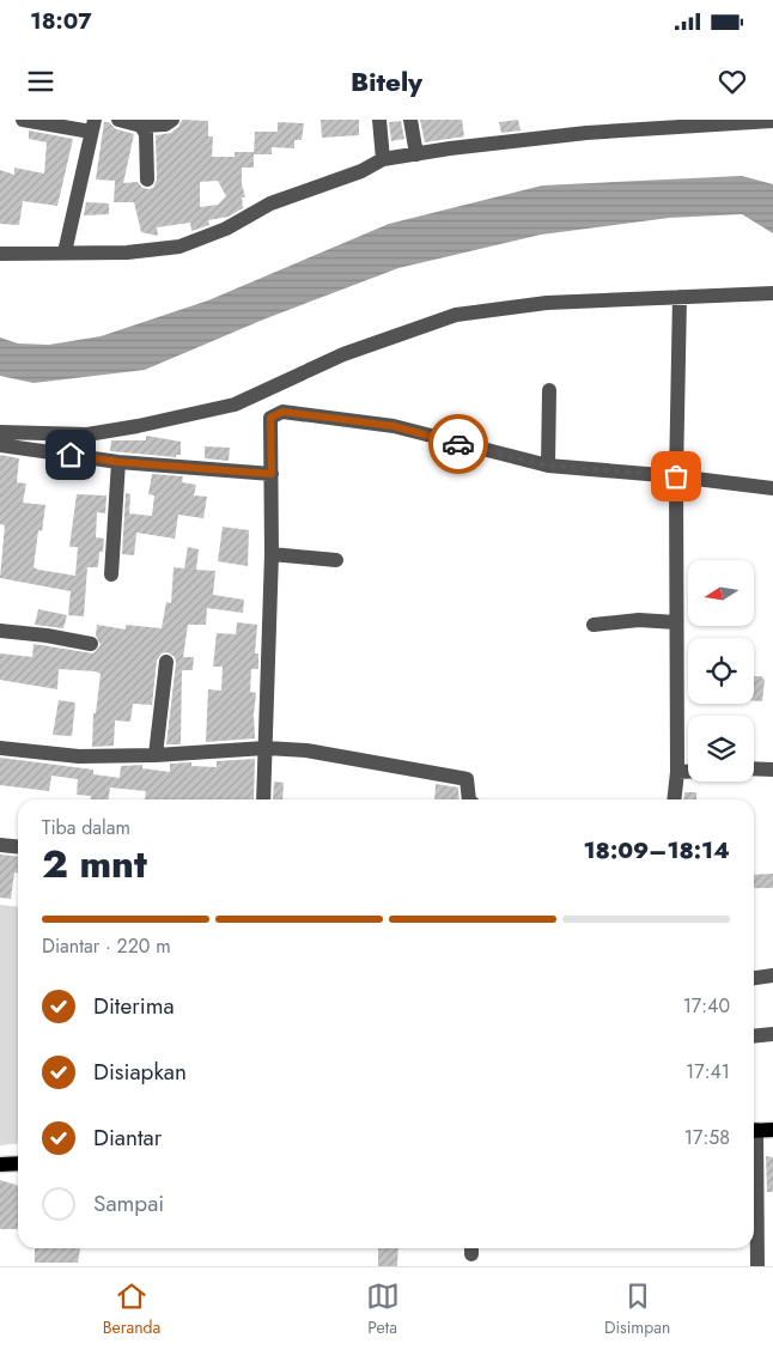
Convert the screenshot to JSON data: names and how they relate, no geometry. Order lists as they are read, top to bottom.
{
  "north": "left",
  "page": {
    "status": "18:07",
    "header": "Bitely",
    "heading": ["2 mnt", "Tiba dalam", "18:09–18:14"],
    "bar": "Diantar · 220 m",
    "list": [
      ["Diterima", "17:40"],
      ["Disiapkan", "17:41"],
      ["Diantar", "17:58"],
      "Sampai"
    ],
    "tabs": ["Beranda", "Peta", "Disimpan"]
  }
}
